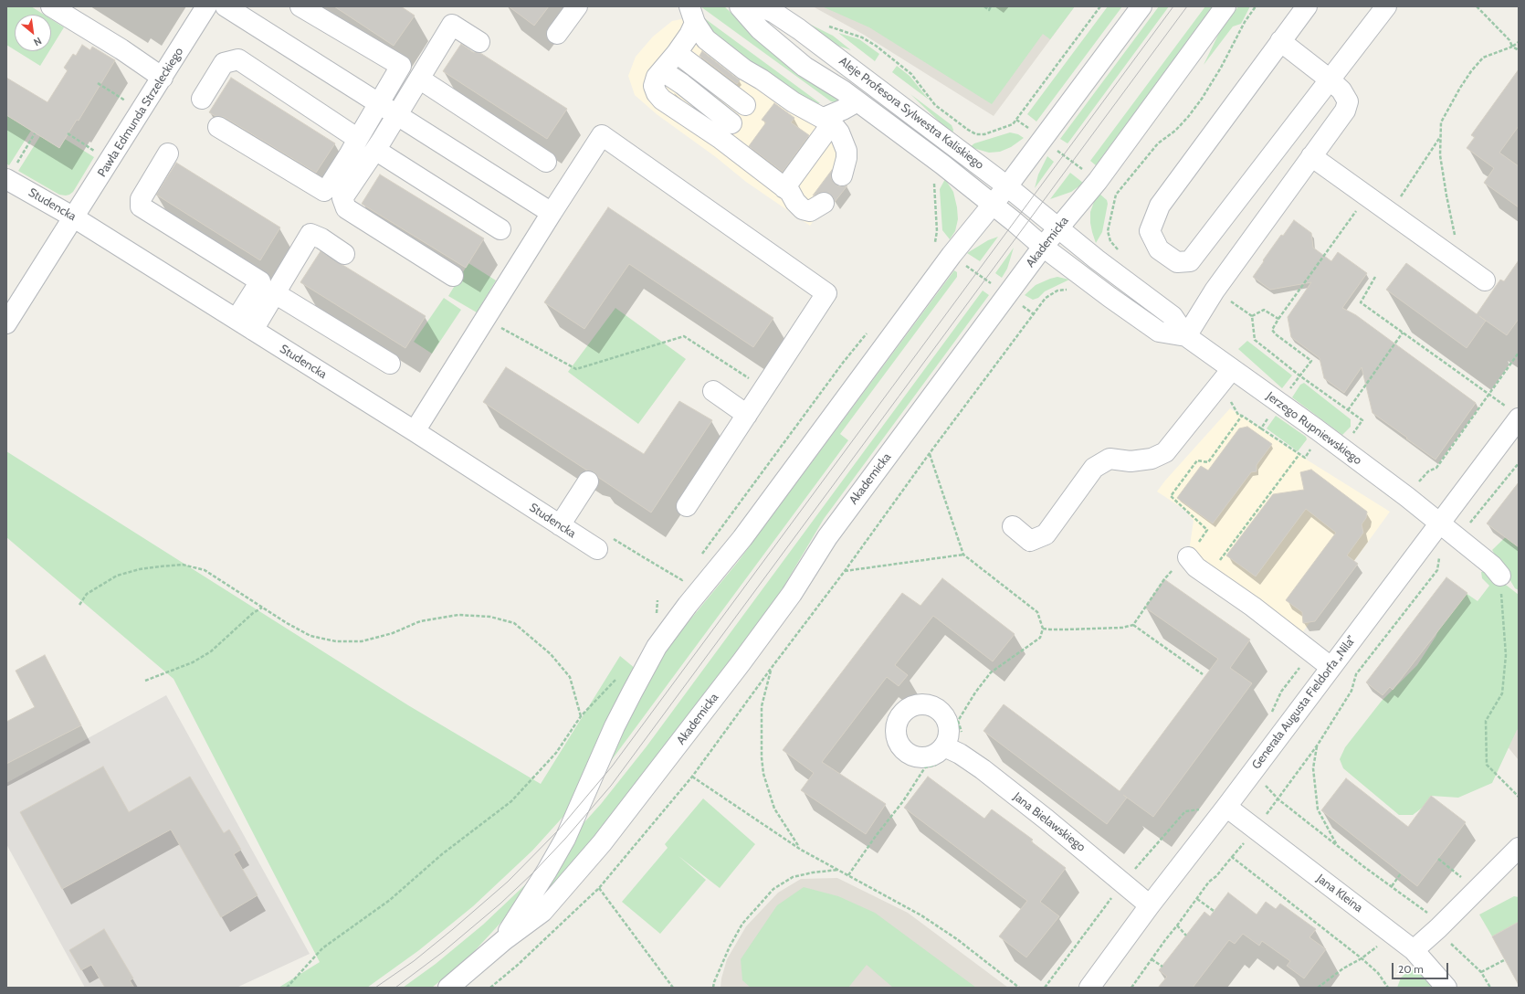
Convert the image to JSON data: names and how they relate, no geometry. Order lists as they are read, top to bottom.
{
  "streets": {
    "street": [
      "Pawła Edmunda Strzeleckiego",
      "Aleje Profesora Sylwestra Kaliskiego",
      "Studencka",
      "Akademicka",
      "Jerzego Rupniewskiego",
      "Generała Augusta Fieldorfa „Nila”",
      "Jana Bielawskiego",
      "Jana Kleina"
    ]
  },
  "crossings": [
    ["Pawła Edmunda Strzeleckiego", "Studencka"],
    ["Aleje Profesora Sylwestra Kaliskiego", "Akademicka"],
    ["Aleje Profesora Sylwestra Kaliskiego", "Jerzego Rupniewskiego"],
    ["Akademicka", "Jerzego Rupniewskiego"],
    ["Jerzego Rupniewskiego", "Generała Augusta Fieldorfa „Nila”"],
    ["Generała Augusta Fieldorfa „Nila”", "Jana Bielawskiego"],
    ["Generała Augusta Fieldorfa „Nila”", "Jana Kleina"]
  ],
  "scale_bar": "20 m",
  "north": "bottom right"
}
